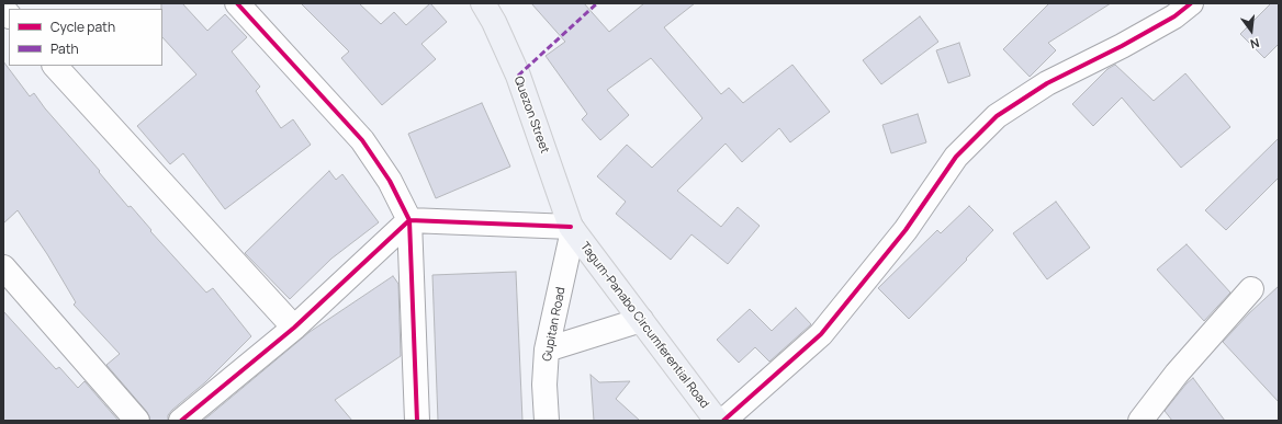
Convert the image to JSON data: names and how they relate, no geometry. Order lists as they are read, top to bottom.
{
  "streets": {
    "highway": ["Quezon Street", "Tagum-Panabo Circumferential Road"],
    "street": ["Gupitan Road"]
  },
  "crossings": [
    ["Quezon Street", "Gupitan Road"],
    ["Quezon Street", "Tagum-Panabo Circumferential Road"],
    ["Gupitan Road", "Tagum-Panabo Circumferential Road"]
  ],
  "legend": ["Cycle path", "Path"],
  "north": "bottom"
}
